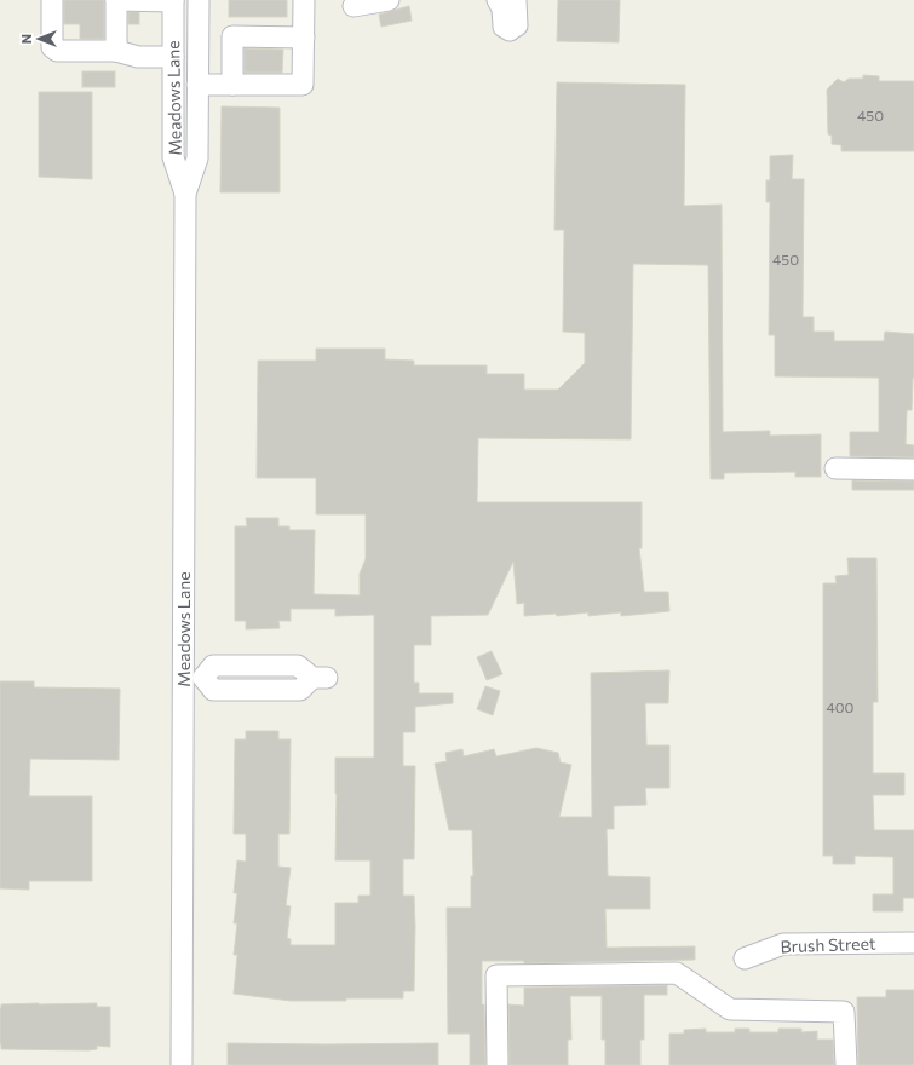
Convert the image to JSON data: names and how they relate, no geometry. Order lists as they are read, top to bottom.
{
  "streets": {
    "street": ["Meadows Lane", "Brush Street"]
  },
  "house_numbers": ["450", "450", "400"],
  "north": "left"
}
